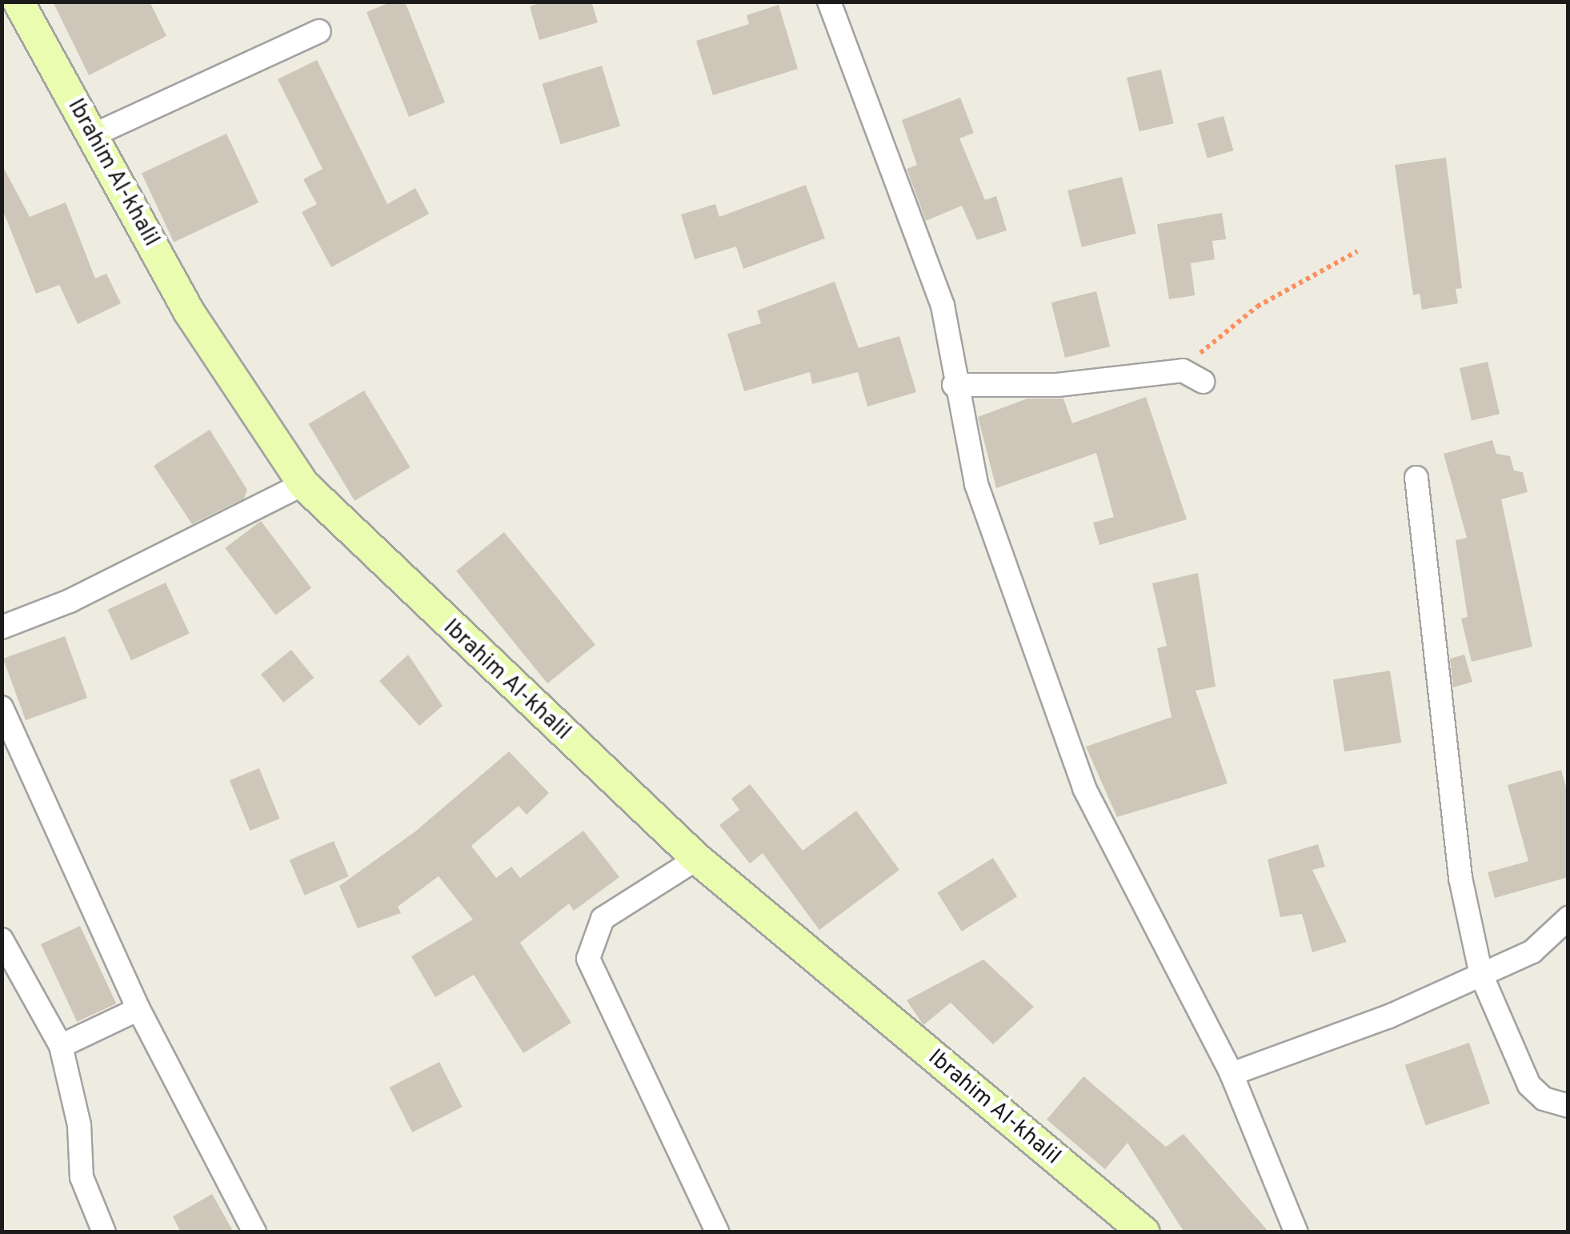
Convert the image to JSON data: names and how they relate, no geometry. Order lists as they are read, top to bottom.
{
  "streets": {
    "street": ["Ibrahim Al-khalil"]
  }
}
